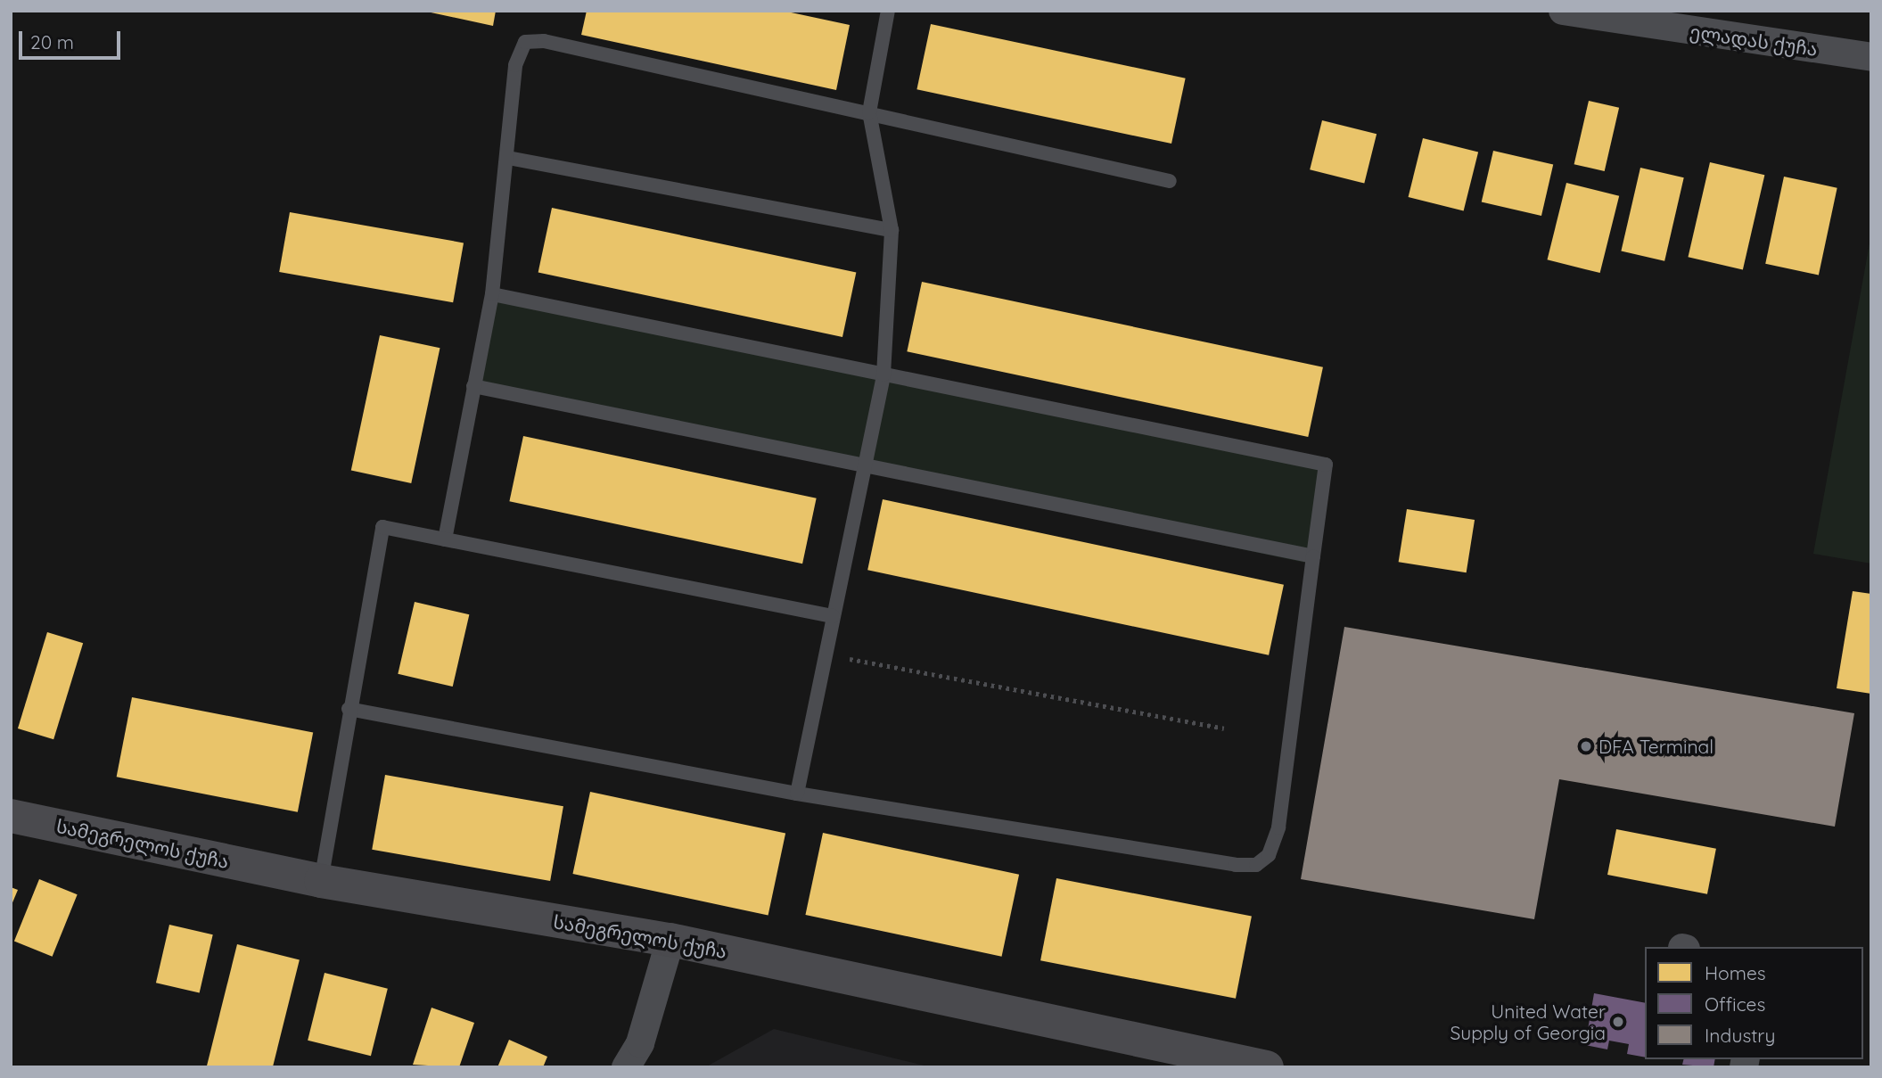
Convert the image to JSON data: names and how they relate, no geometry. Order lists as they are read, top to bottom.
{
  "streets": {
    "main road": ["სამეგრელოს ქუჩა"],
    "street": ["ელადას ქუჩა"]
  },
  "places": ["DFA Terminal", "United Water Supply of Georgia"],
  "legend": ["Homes", "Offices", "Industry"],
  "scale_bar": "20 m"
}
